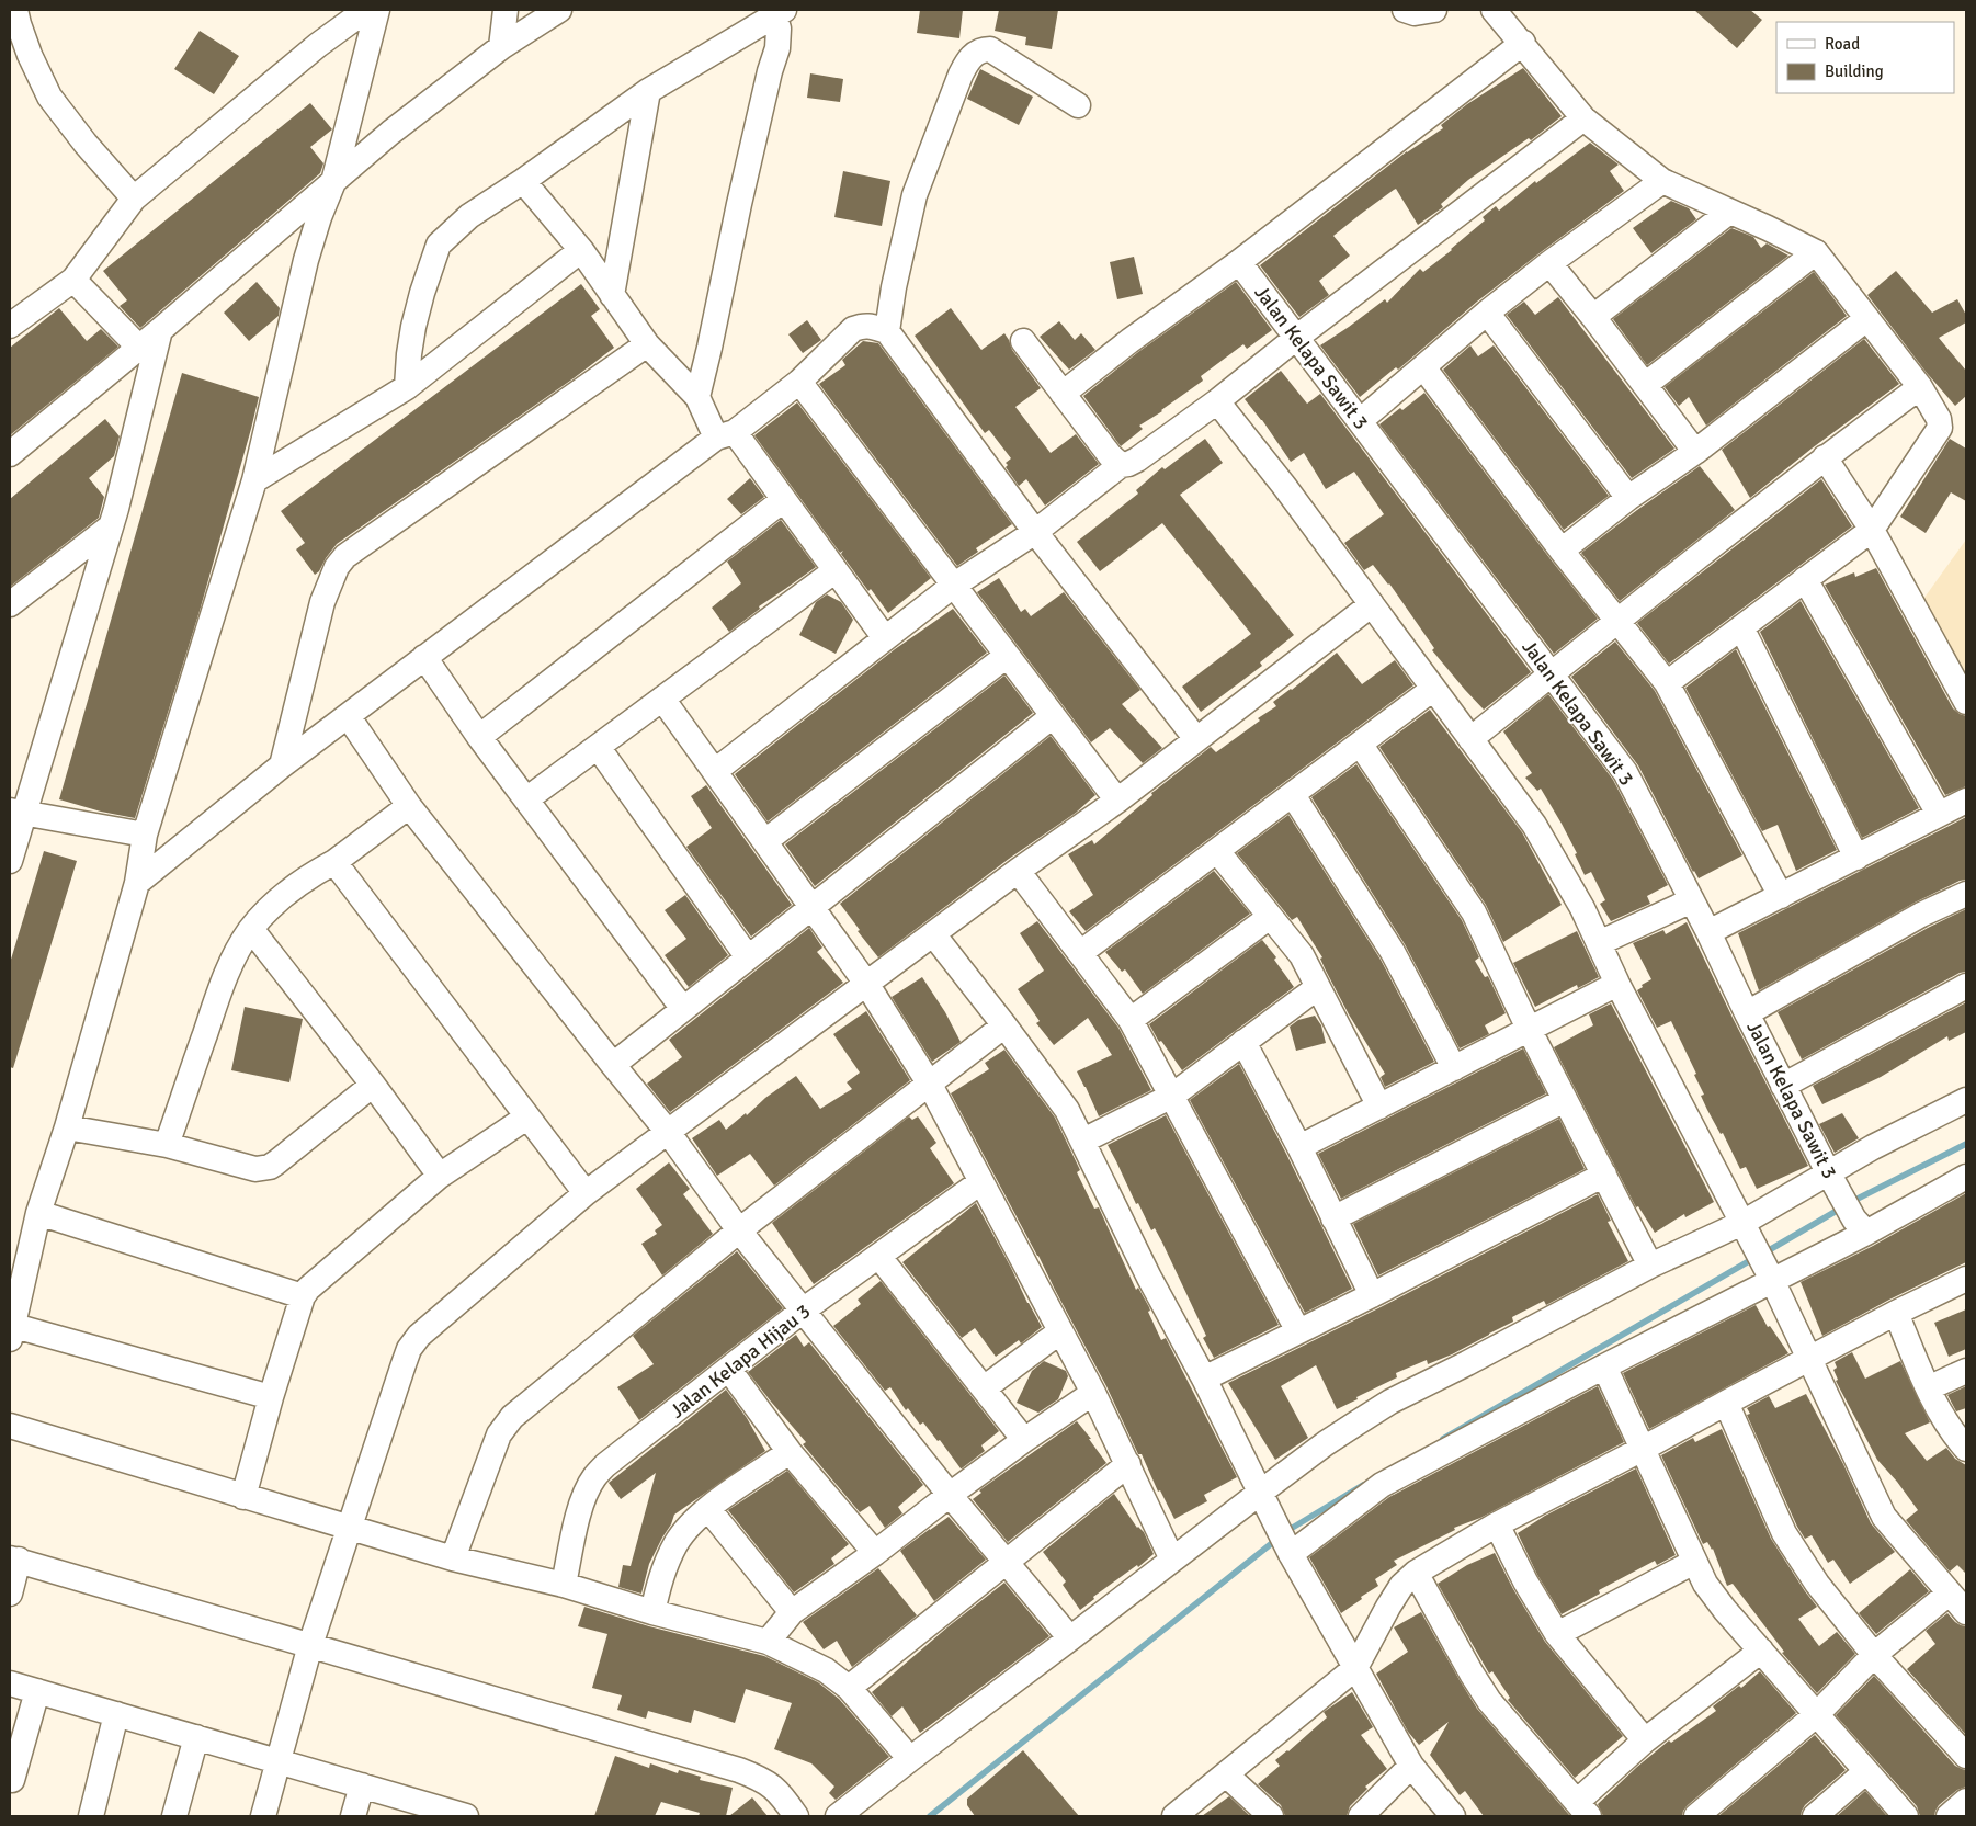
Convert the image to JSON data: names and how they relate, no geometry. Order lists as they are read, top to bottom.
{
  "streets": {
    "street": ["Jalan Kelapa Sawit 3", "Jalan Kelapa Hijau 3"]
  },
  "legend": ["Road", "Building"]
}
